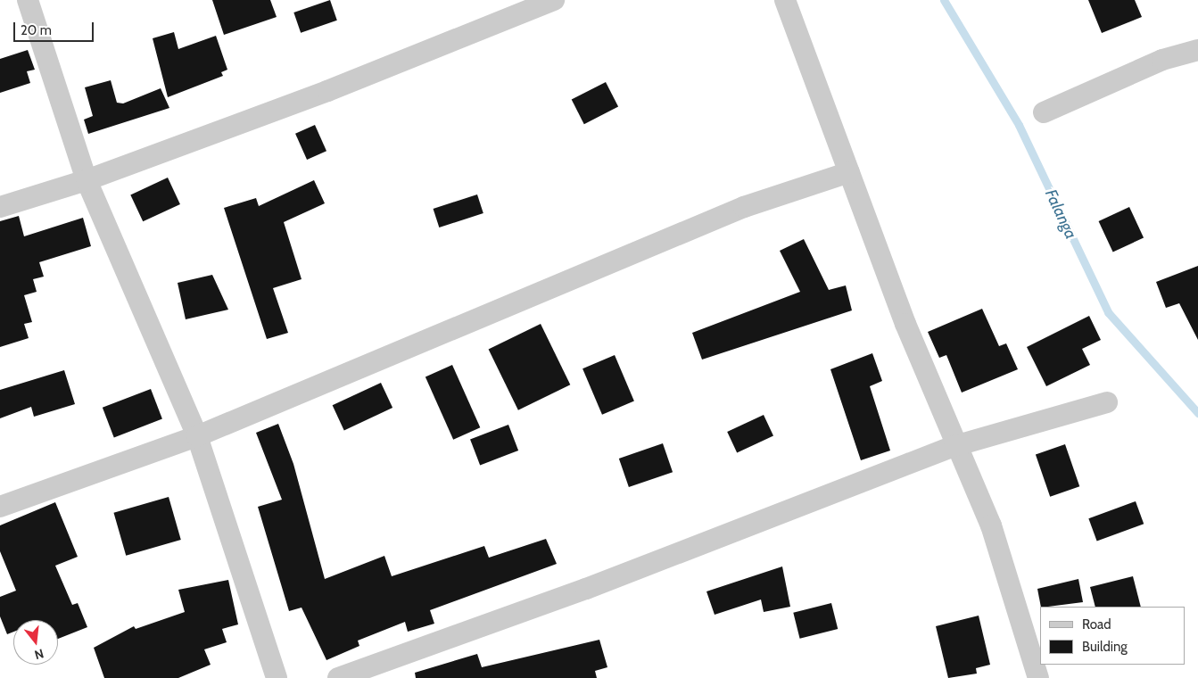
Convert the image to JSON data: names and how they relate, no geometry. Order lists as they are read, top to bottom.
{
  "water": ["Falanga"],
  "legend": ["Road", "Building"],
  "scale_bar": "20 m",
  "north": "bottom"
}
